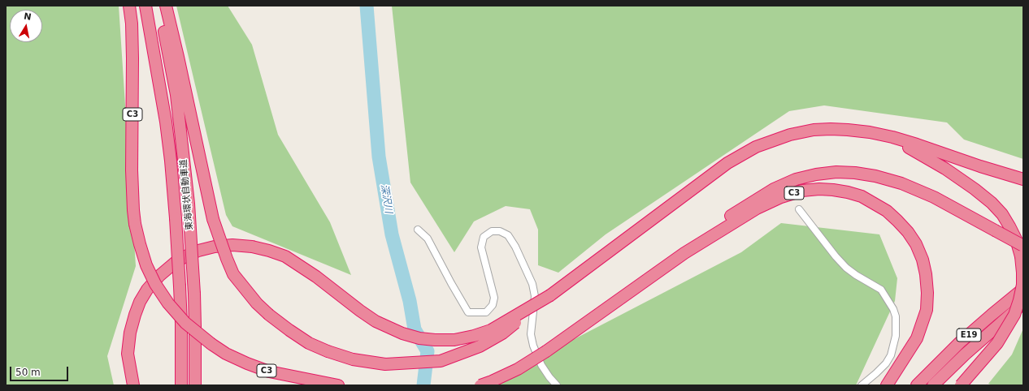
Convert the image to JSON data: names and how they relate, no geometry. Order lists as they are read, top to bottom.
{
  "streets": {
    "highway": ["C3", "東海環状自動車道", "E19"]
  },
  "water": ["深沢川"],
  "scale_bar": "50 m",
  "north": "top"
}
